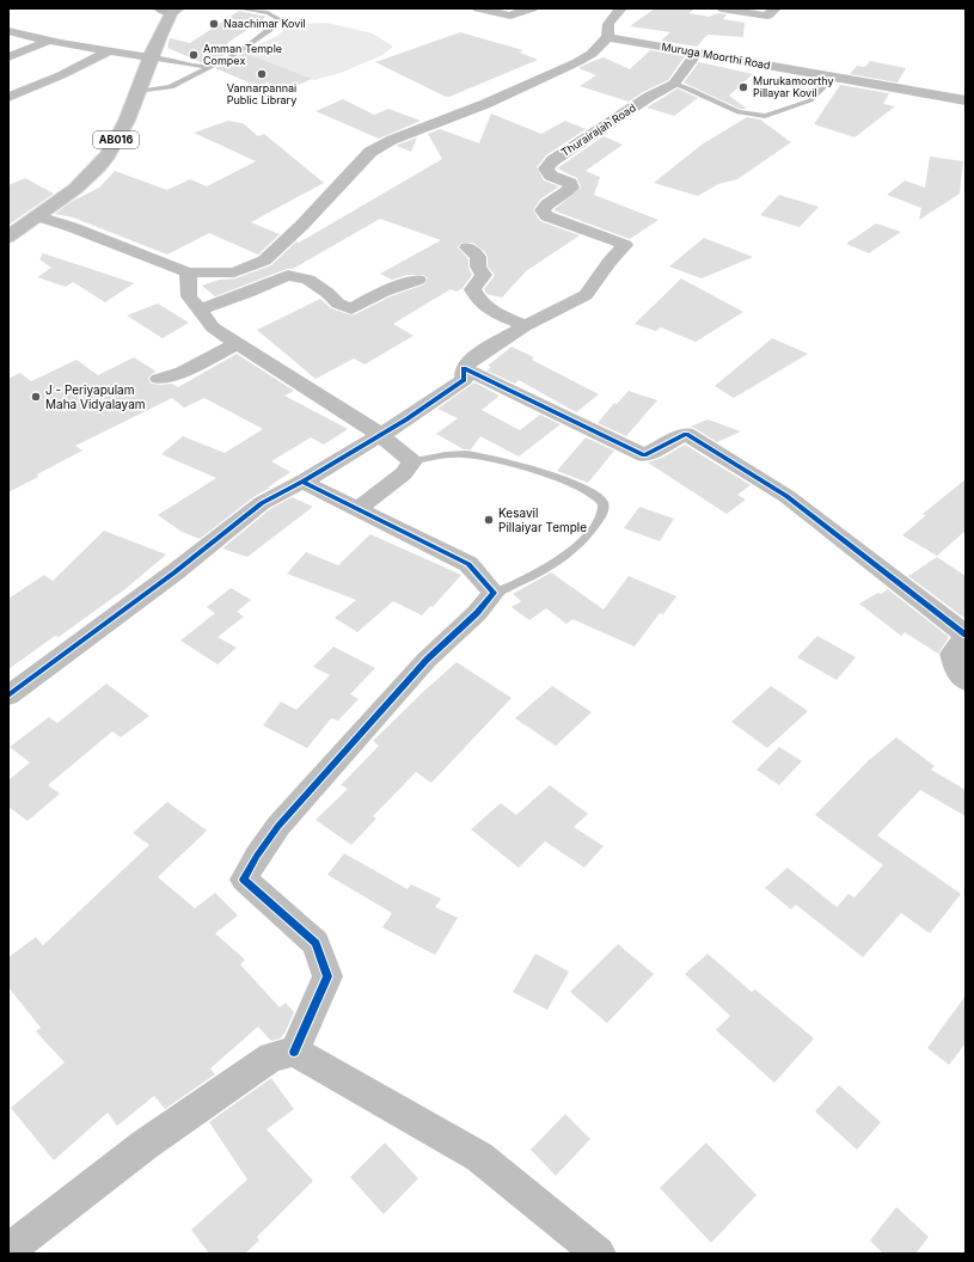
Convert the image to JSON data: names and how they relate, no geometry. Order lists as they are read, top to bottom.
{
  "streets": {
    "main road": ["AB016"],
    "street": ["Muruga Moorthi Road", "Thurairajah Road"]
  },
  "places": [
    "Naachimar Kovil",
    "Amman Temple Compex",
    "Vannarpannai Public Library",
    "Murukamoorthy Pillayar Kovil",
    "J - Periyapulam Maha Vidyalayam",
    "Kesavil Pillaiyar Temple"
  ]
}
